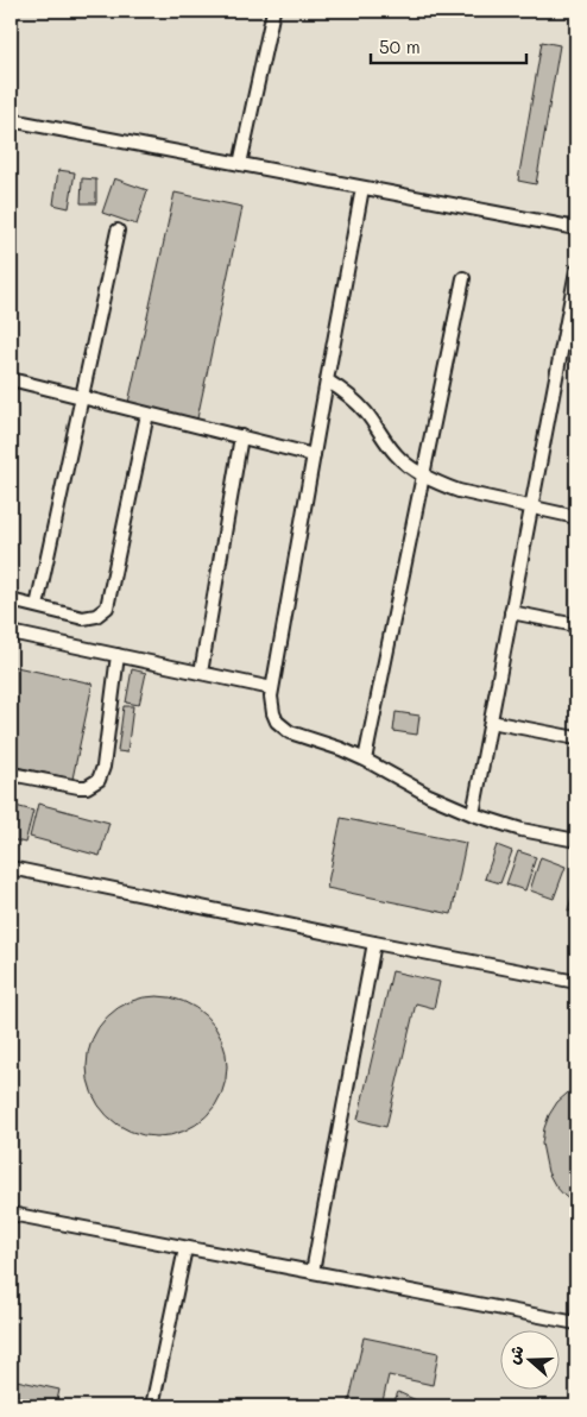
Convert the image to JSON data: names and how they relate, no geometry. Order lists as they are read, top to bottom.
{
  "scale_bar": "50 m",
  "north": "left"
}
